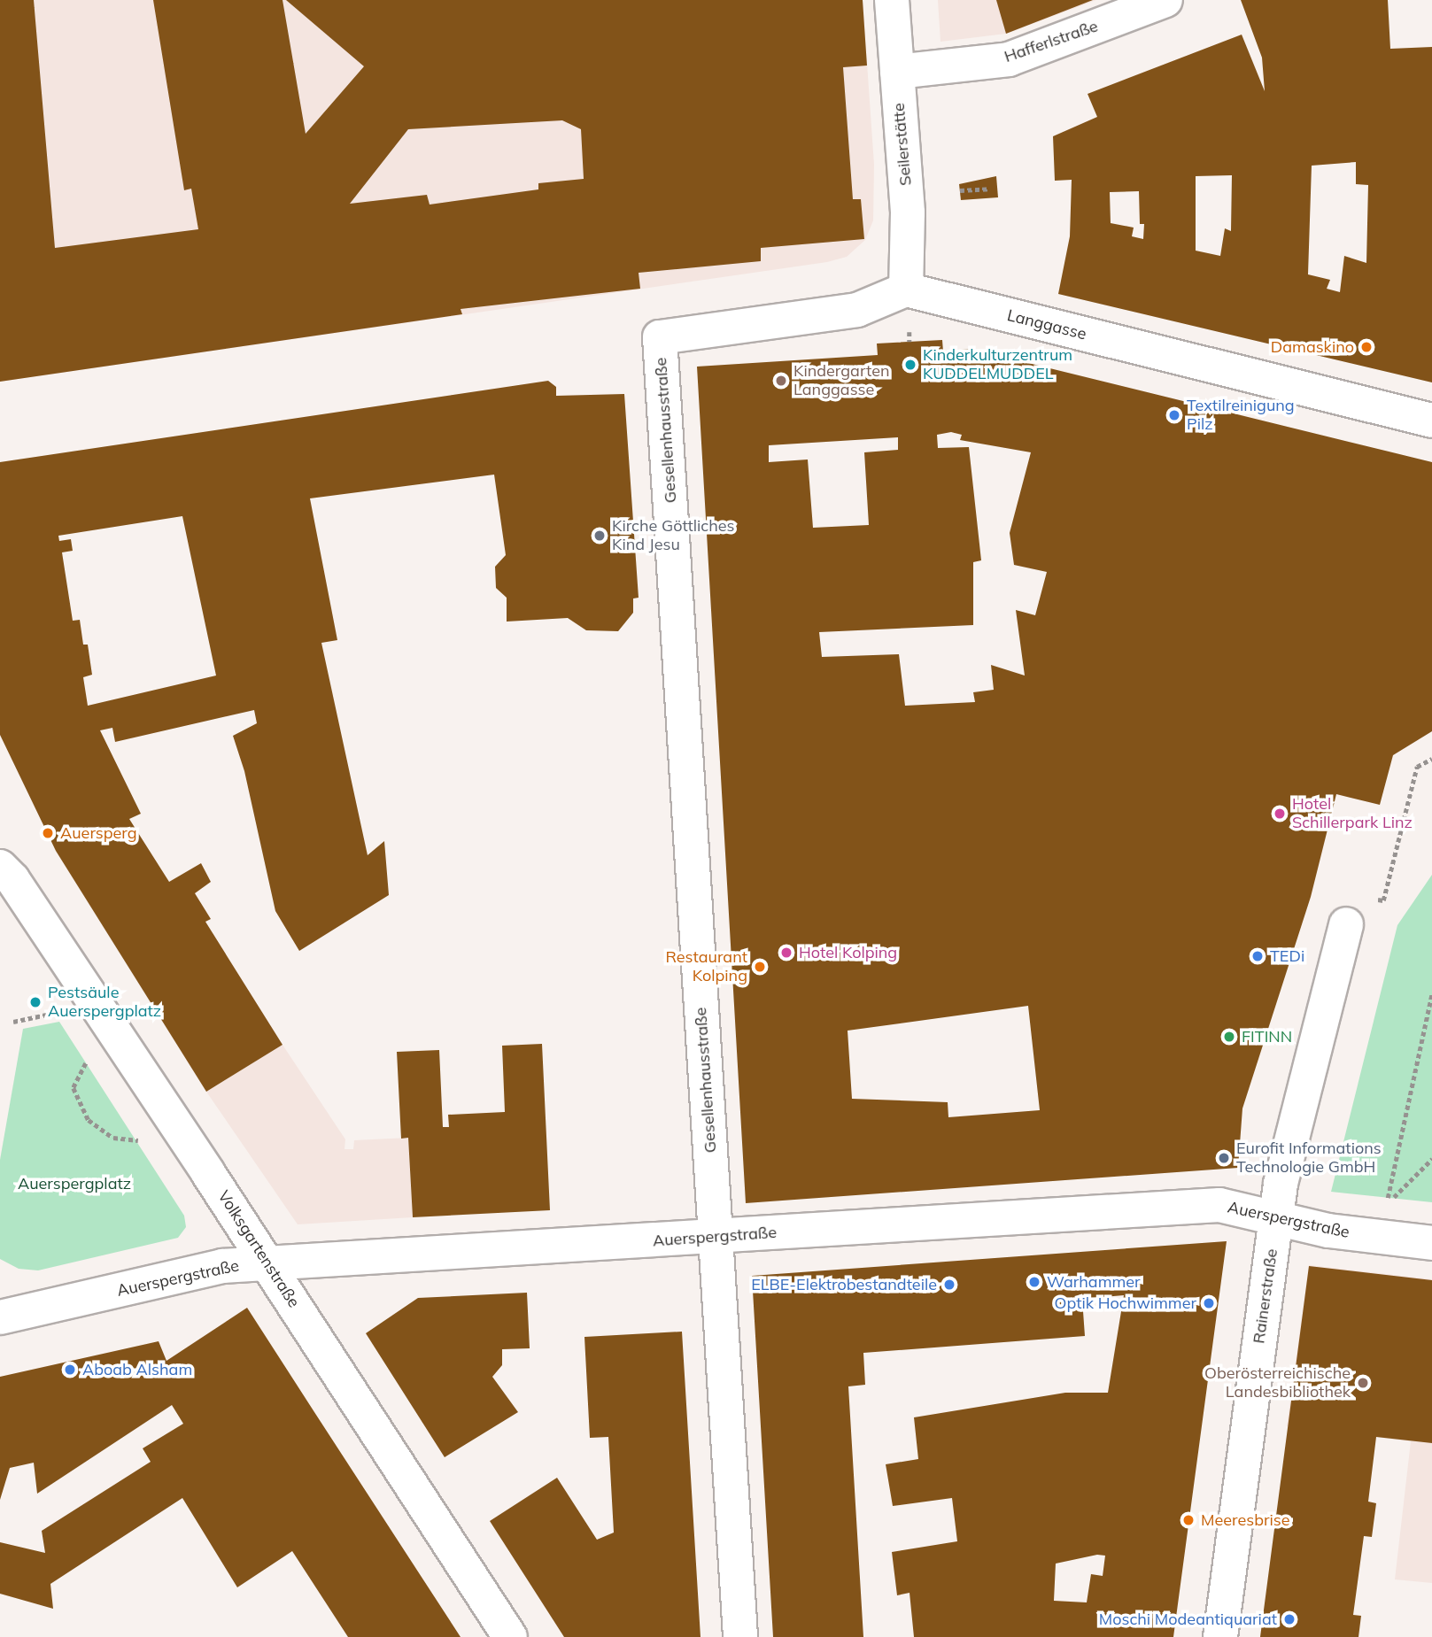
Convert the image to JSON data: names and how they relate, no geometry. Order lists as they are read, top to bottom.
{
  "streets": {
    "street": [
      "Hafferlstraße",
      "Seilerstätte",
      "Langgasse",
      "Gesellenhausstraße",
      "Auerspergstraße",
      "Volksgartenstraße",
      "Rainerstraße"
    ]
  },
  "crossings": [
    ["Hafferlstraße", "Seilerstätte"],
    ["Seilerstätte", "Langgasse"],
    ["Seilerstätte", "Gesellenhausstraße"],
    ["Langgasse", "Gesellenhausstraße"],
    ["Gesellenhausstraße", "Auerspergstraße"],
    ["Auerspergstraße", "Volksgartenstraße"],
    ["Auerspergstraße", "Rainerstraße"]
  ],
  "parks": ["Auerspergplatz"],
  "places": [
    "Damaskino",
    "Kinderkulturzentrum KUDDELMUDDEL",
    "Kindergarten Langgasse",
    "Textilreinigung Pilz",
    "Kirche Göttliches Kind Jesu",
    "Hotel Schillerpark Linz",
    "Auersperg",
    "Hotel Kolping",
    "TEDi",
    "Restaurant Kolping",
    "Pestsäule Auerspergplatz",
    "FITINN",
    "Eurofit Informations Technologie GmbH",
    "Warhammer",
    "ELBE-Elektrobestandteile",
    "Optik Hochwimmer",
    "Aboab Alsham",
    "Oberösterreichische Landesbibliothek",
    "Meeresbrise",
    "Moschi Modeantiquariat"
  ]
}
